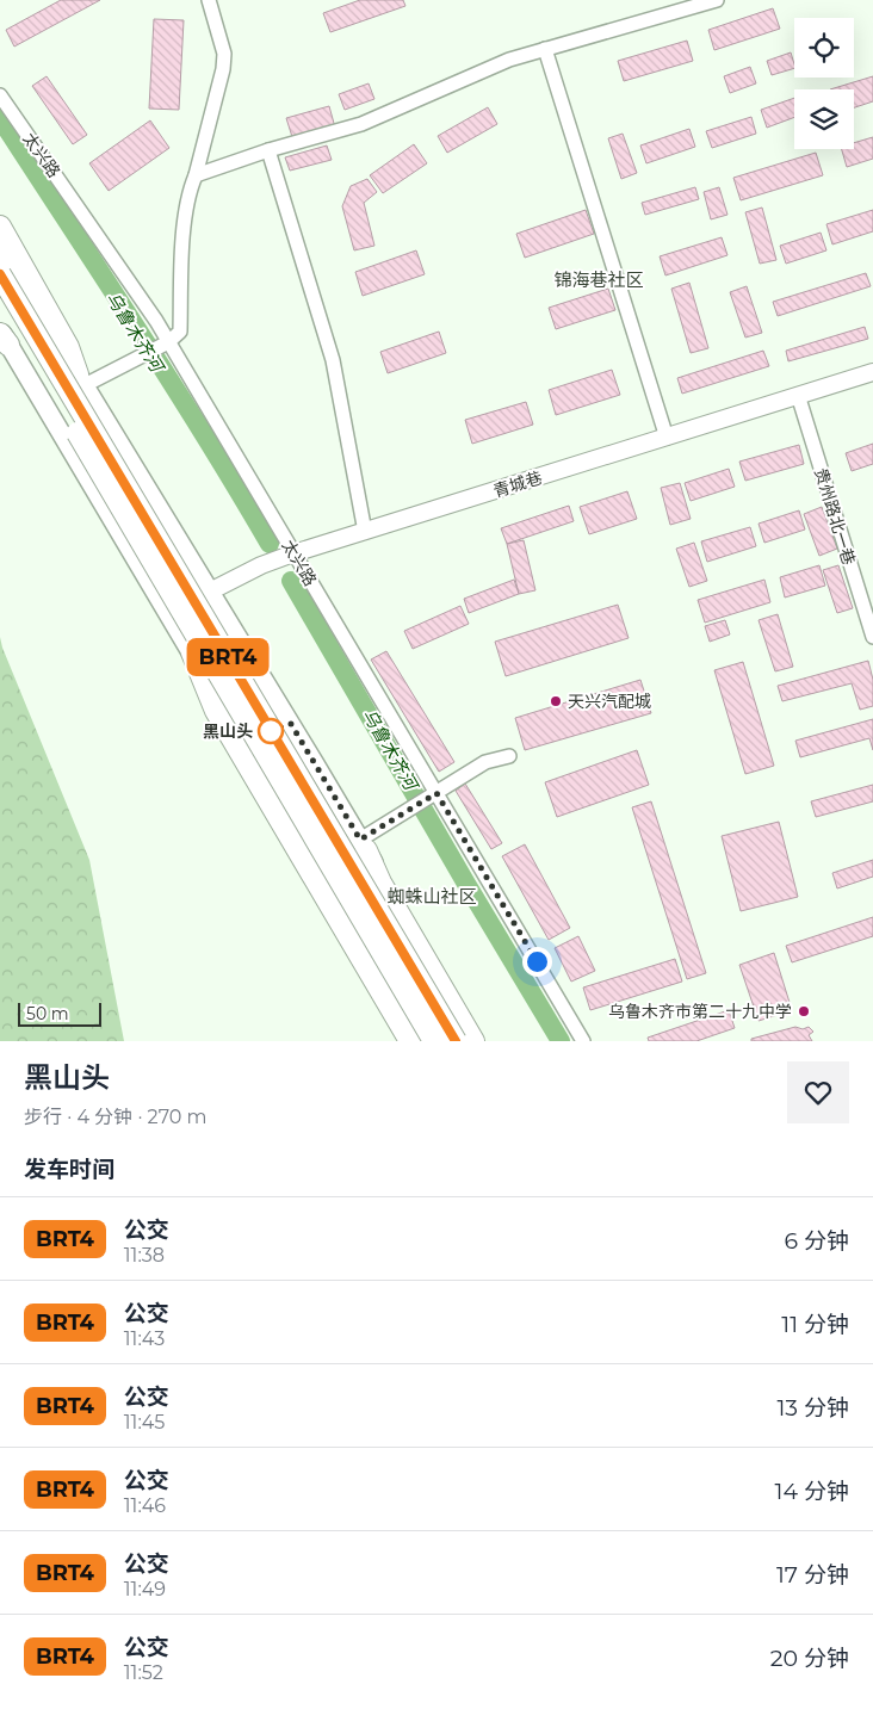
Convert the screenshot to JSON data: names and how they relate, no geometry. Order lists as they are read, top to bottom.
{
  "streets": {
    "street": ["太兴路", "青城巷", "贵州路北一巷"]
  },
  "crossings": [
    ["太兴路", "青城巷"],
    ["青城巷", "贵州路北一巷"]
  ],
  "districts": ["锦海巷社区", "蜘蛛山社区"],
  "water": ["乌鲁木齐河"],
  "places": ["天兴汽配城", "黑山头", "乌鲁木齐市第二十九中学"],
  "lines": ["bus line BRT4"],
  "scale_bar": "50 m",
  "page": {
    "on_map": "BRT4",
    "scale": "50 m",
    "heading": [
      ["黑山头", "步行 · 4 分钟 · 270 m"],
      "发车时间"
    ],
    "list": [
      {
        "mark": "BRT4",
        "name": "公交",
        "note": "11:38",
        "value": "6 分钟"
      },
      {
        "mark": "BRT4",
        "name": "公交",
        "note": "11:43",
        "value": "11 分钟"
      },
      {
        "mark": "BRT4",
        "name": "公交",
        "note": "11:45",
        "value": "13 分钟"
      },
      {
        "mark": "BRT4",
        "name": "公交",
        "note": "11:46",
        "value": "14 分钟"
      },
      {
        "mark": "BRT4",
        "name": "公交",
        "note": "11:49",
        "value": "17 分钟"
      },
      {
        "mark": "BRT4",
        "name": "公交",
        "note": "11:52",
        "value": "20 分钟"
      }
    ]
  }
}
